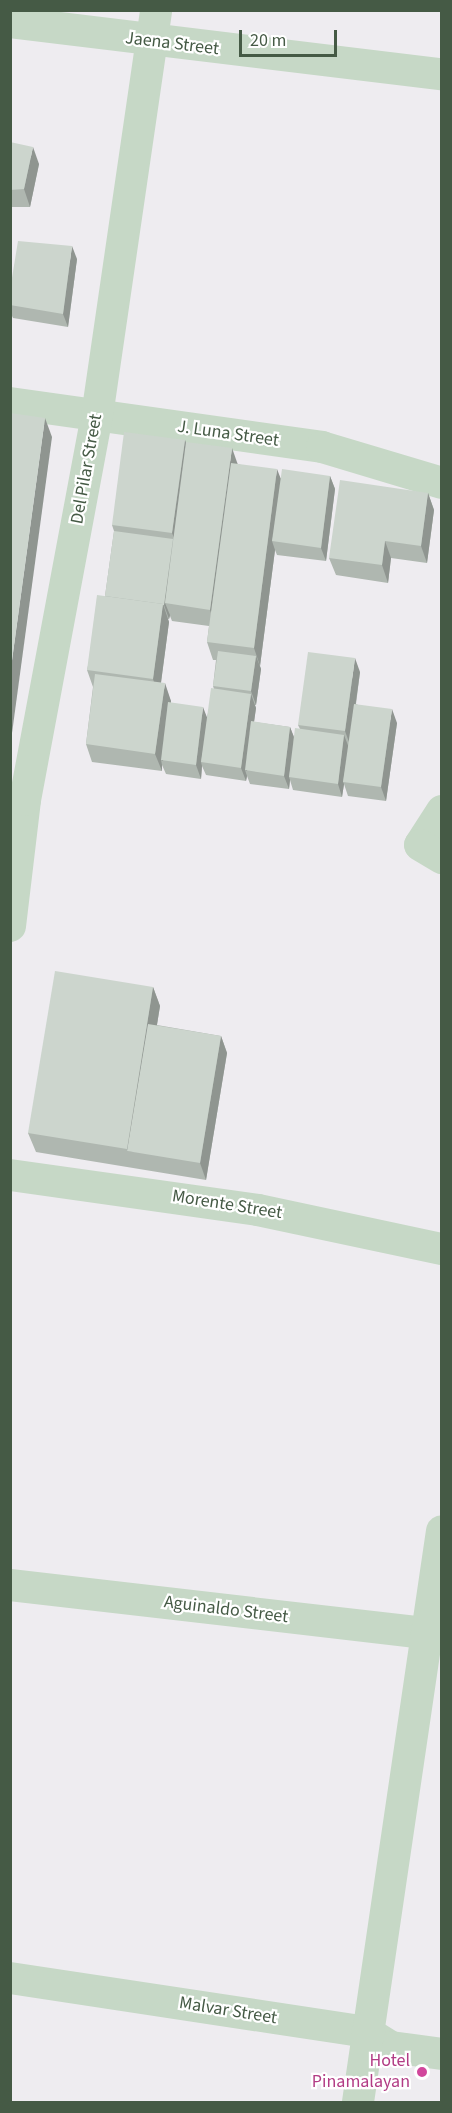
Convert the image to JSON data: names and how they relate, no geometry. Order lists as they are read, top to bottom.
{
  "streets": {
    "street": [
      "Jaena Street",
      "J. Luna Street",
      "Del Pilar Street",
      "Morente Street",
      "Aguinaldo Street",
      "Malvar Street"
    ]
  },
  "crossings": [
    ["Jaena Street", "Del Pilar Street"],
    ["J. Luna Street", "Del Pilar Street"]
  ],
  "places": ["Hotel Pinamalayan"],
  "scale_bar": "20 m"
}
